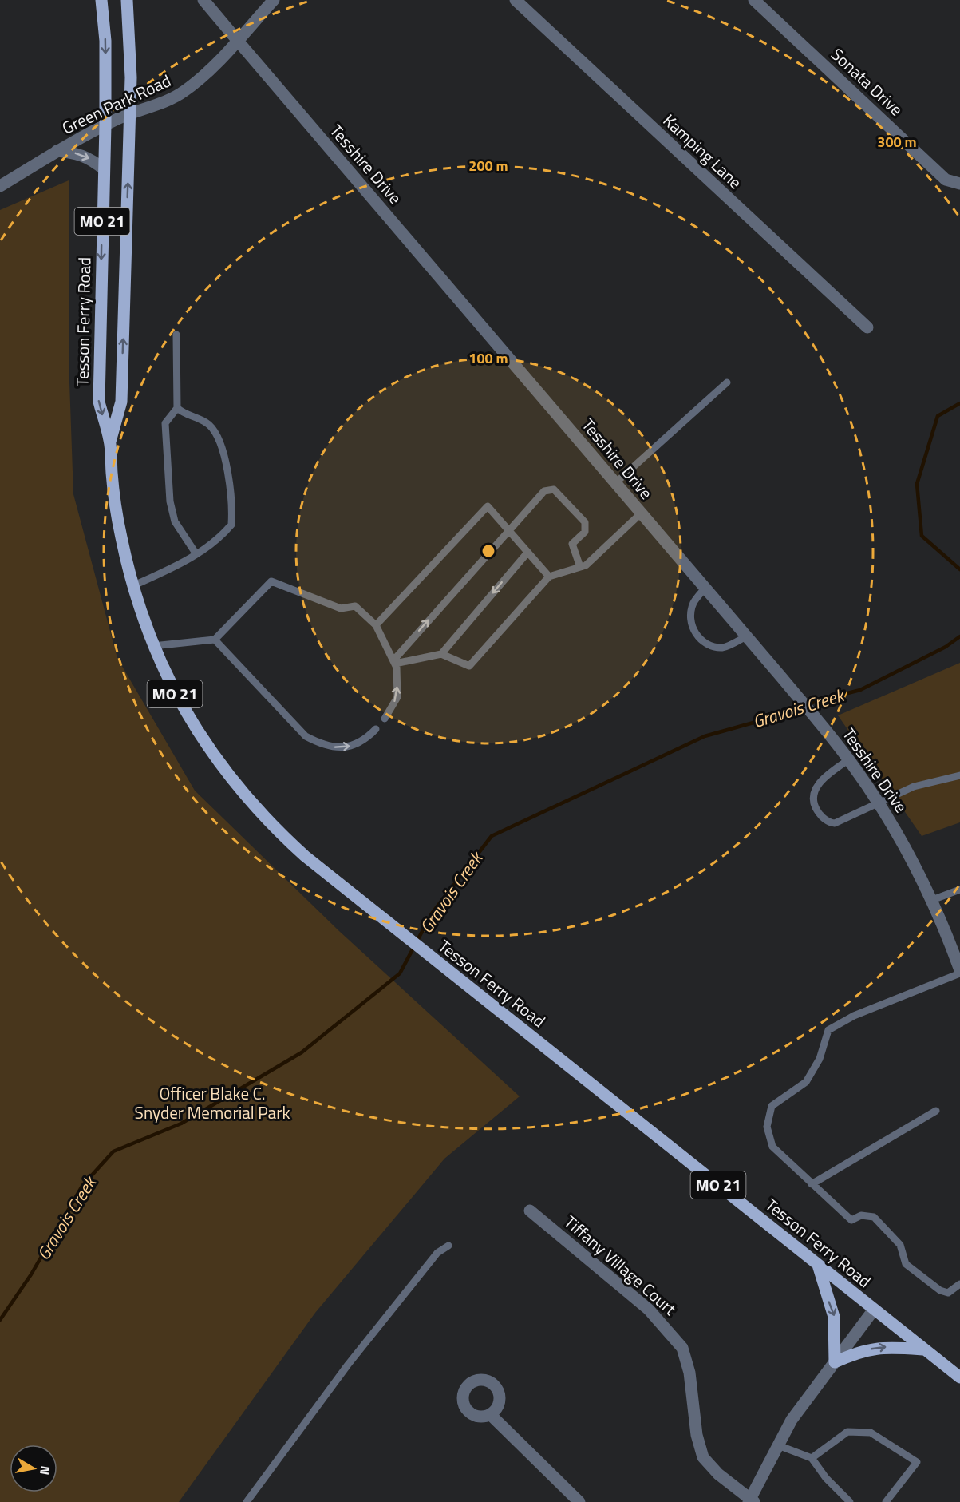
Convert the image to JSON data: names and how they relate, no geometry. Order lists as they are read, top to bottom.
{
  "streets": {
    "main road": ["MO 21", "Tesson Ferry Road"],
    "street": [
      "Sonata Drive",
      "Green Park Road",
      "Kamping Lane",
      "Tesshire Drive",
      "Tiffany Village Court"
    ]
  },
  "crossings": [
    ["Green Park Road", "Tesshire Drive"],
    ["Green Park Road", "Tesson Ferry Road"]
  ],
  "water": ["Gravois Creek"],
  "parks": ["Officer Blake C. Snyder Memorial Park"],
  "north": "right",
  "rings": ["300 m", "200 m", "100 m"]
}
